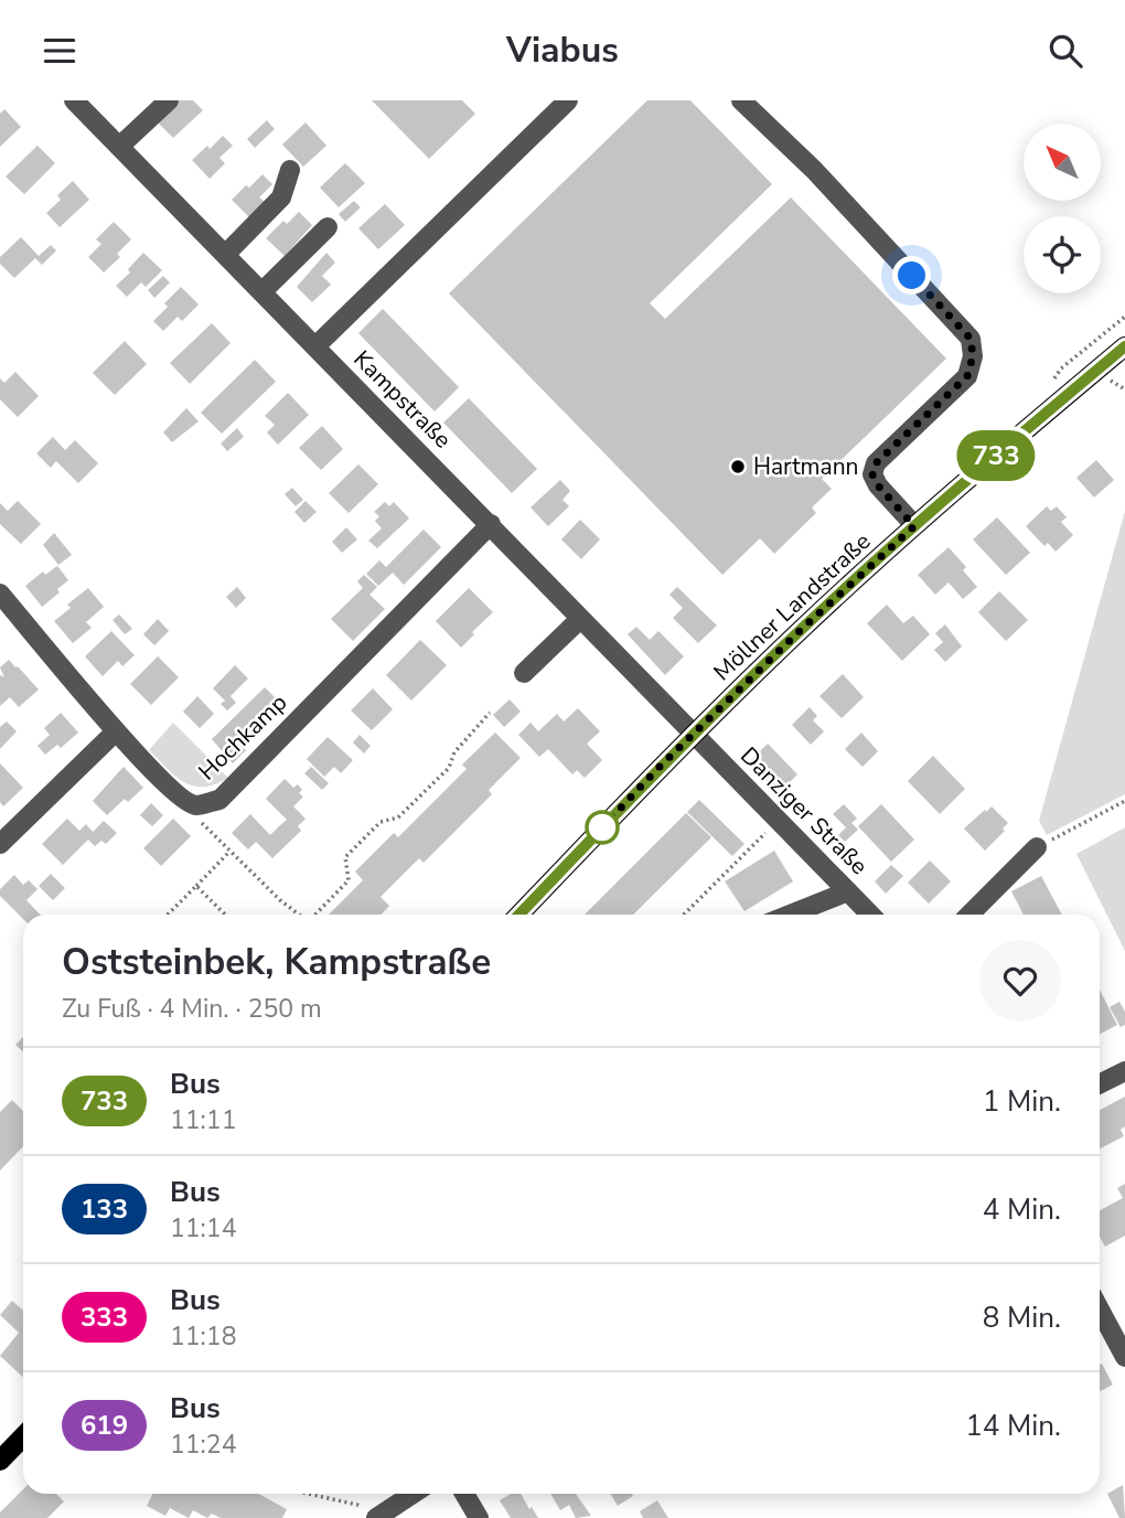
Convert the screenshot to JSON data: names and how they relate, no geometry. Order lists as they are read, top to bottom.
{
  "streets": {
    "main road": ["Möllner Landstraße"],
    "street": ["Kampstraße", "Hochkamp", "Danziger Straße"]
  },
  "crossings": [
    ["Kampstraße", "Möllner Landstraße"],
    ["Kampstraße", "Hochkamp"],
    ["Kampstraße", "Danziger Straße"],
    ["Möllner Landstraße", "Danziger Straße"]
  ],
  "places": ["Hartmann"],
  "lines": ["bus line 733"],
  "north": "top left",
  "page": {
    "header": "Viabus",
    "on_map": "733",
    "heading": ["Oststeinbek, Kampstraße", "Zu Fuß · 4 Min. · 250 m"],
    "list": [
      {
        "mark": "733",
        "name": "Bus",
        "note": "11:11",
        "value": "1 Min."
      },
      {
        "mark": "133",
        "name": "Bus",
        "note": "11:14",
        "value": "4 Min."
      },
      {
        "mark": "333",
        "name": "Bus",
        "note": "11:18",
        "value": "8 Min."
      },
      {
        "mark": "619",
        "name": "Bus",
        "note": "11:24",
        "value": "14 Min."
      }
    ]
  }
}
